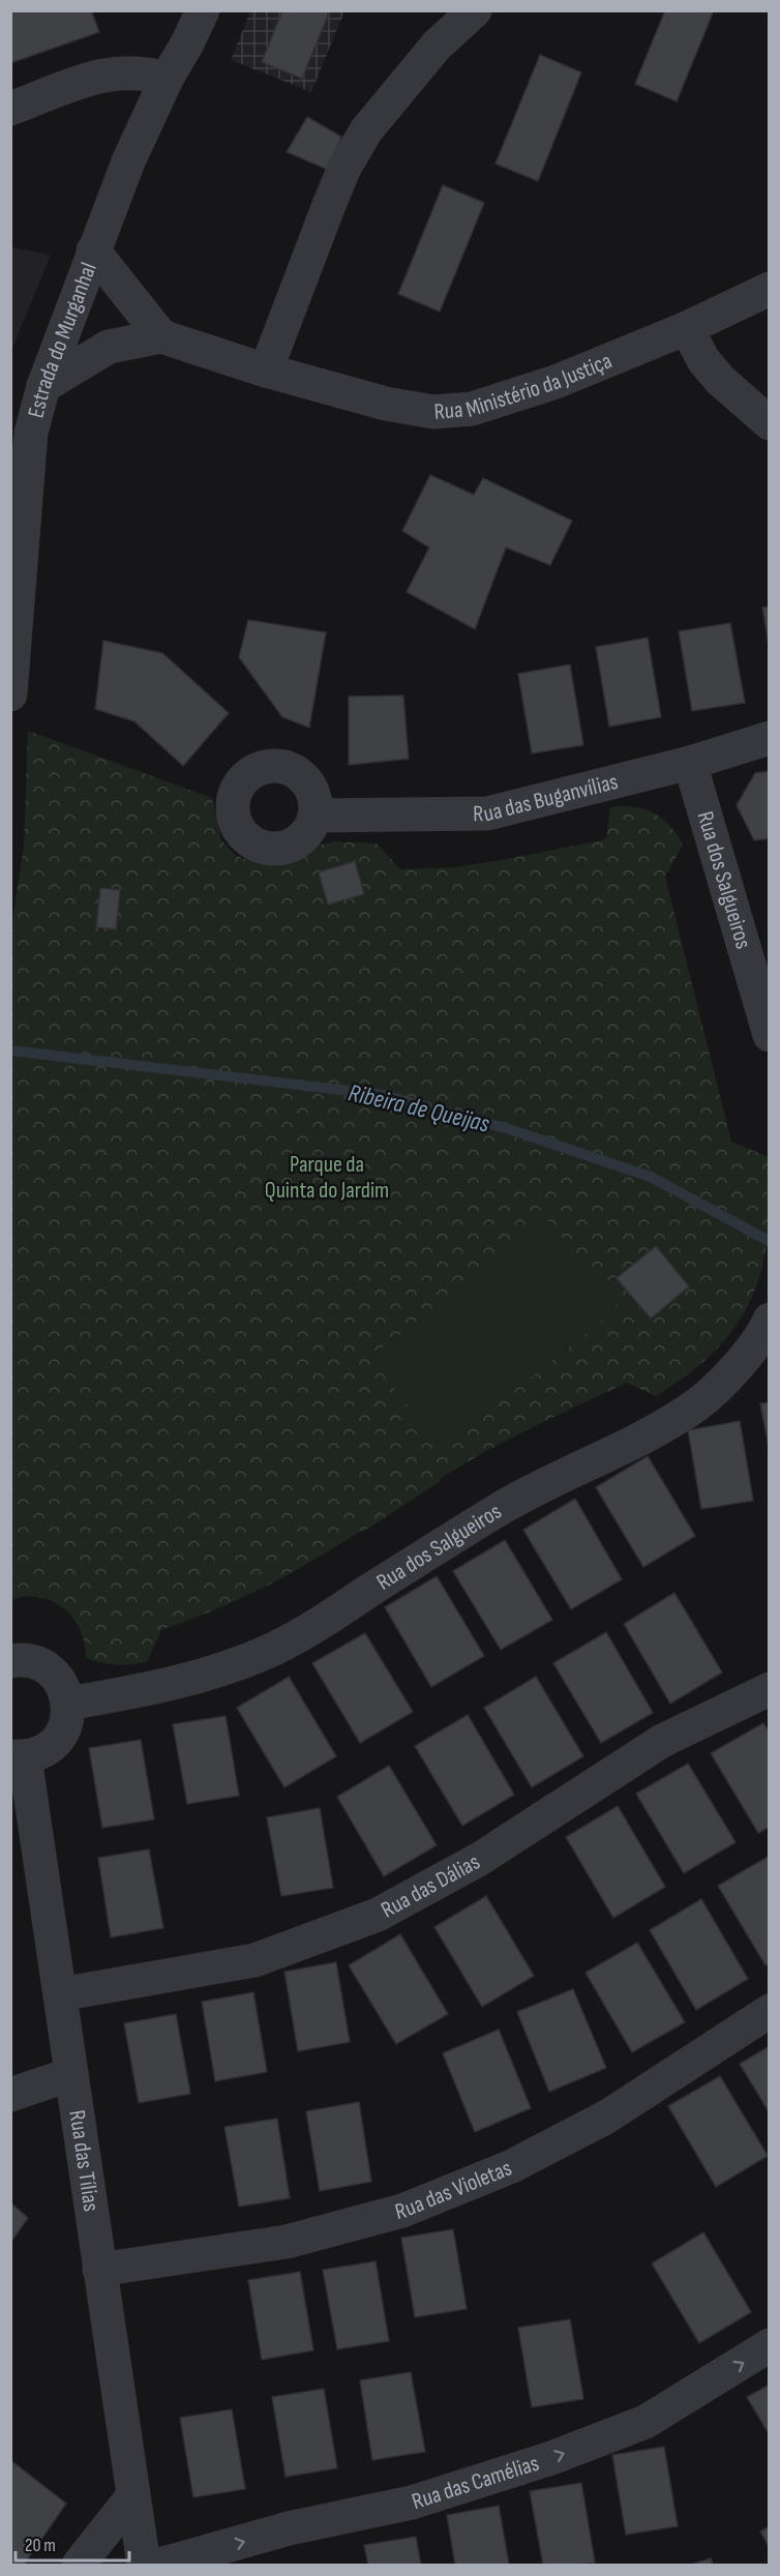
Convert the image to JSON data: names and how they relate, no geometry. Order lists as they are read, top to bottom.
{
  "streets": {
    "street": [
      "Estrada do Murganhal",
      "Rua Ministério da Justiça",
      "Rua das Buganvílias",
      "Rua dos Salgueiros",
      "Rua das Dálias",
      "Rua das Tílias",
      "Rua das Violetas",
      "Rua das Camélias"
    ]
  },
  "crossings": [
    ["Estrada do Murganhal", "Rua Ministério da Justiça"],
    ["Rua das Buganvílias", "Rua dos Salgueiros"],
    ["Rua das Dálias", "Rua das Tílias"],
    ["Rua das Tílias", "Rua das Violetas"]
  ],
  "one_way": ["Rua das Camélias"],
  "water": ["Ribeira de Queijas"],
  "parks": ["Parque da Quinta do Jardim"],
  "scale_bar": "20 m"
}
